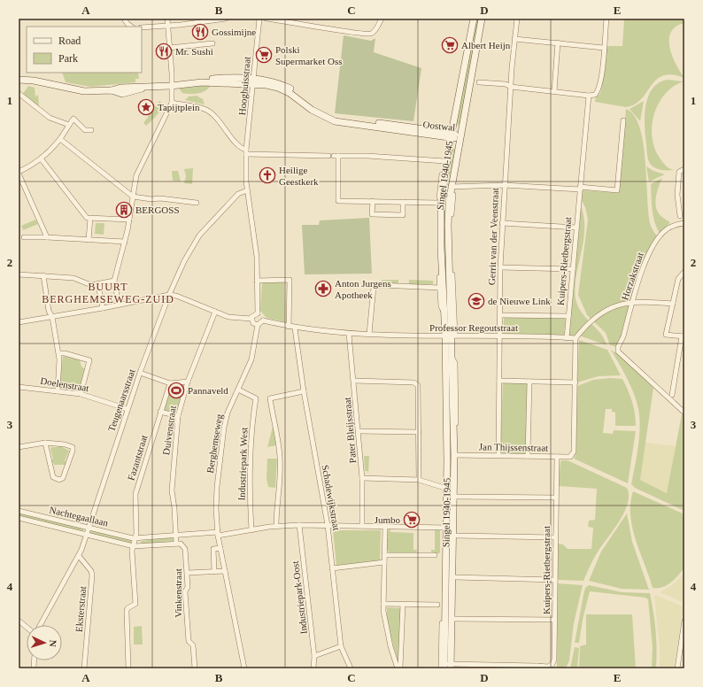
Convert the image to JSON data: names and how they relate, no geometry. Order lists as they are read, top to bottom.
{
  "streets": {
    "main road": ["Oostwal", "Singel 1940-1945"],
    "street": [
      "Hooghuisstraat",
      "Gerrit van der Veenstraat",
      "Kuipers-Rietbergstraat",
      "Horzakstraat",
      "Professor Regoutstraat",
      "Doelenstraat",
      "Teugenaarsstraat",
      "Duivenstraat",
      "Pater Bleijsstraat",
      "Berghemseweg",
      "Jan Thijssenstraat",
      "Fazantstraat",
      "Industriepark West",
      "Schadewijkstraat",
      "Nachtegaallaan",
      "Vinkenstraat",
      "Industriepark-Oost",
      "Eksterstraat"
    ]
  },
  "crossings": [
    ["Hooghuisstraat", "Oostwal"],
    ["Oostwal", "Singel 1940-1945"],
    ["Singel 1940-1945", "Professor Regoutstraat"],
    ["Singel 1940-1945", "Jan Thijssenstraat"],
    ["Singel 1940-1945", "Nachtegaallaan"],
    ["Gerrit van der Veenstraat", "Professor Regoutstraat"],
    ["Gerrit van der Veenstraat", "Jan Thijssenstraat"],
    ["Kuipers-Rietbergstraat", "Professor Regoutstraat"],
    ["Kuipers-Rietbergstraat", "Jan Thijssenstraat"],
    ["Professor Regoutstraat", "Pater Bleijsstraat"],
    ["Professor Regoutstraat", "Berghemseweg"],
    ["Professor Regoutstraat", "Schadewijkstraat"],
    ["Doelenstraat", "Teugenaarsstraat"],
    ["Teugenaarsstraat", "Nachtegaallaan"],
    ["Teugenaarsstraat", "Eksterstraat"],
    ["Duivenstraat", "Nachtegaallaan"],
    ["Duivenstraat", "Vinkenstraat"],
    ["Pater Bleijsstraat", "Nachtegaallaan"],
    ["Berghemseweg", "Industriepark West"],
    ["Berghemseweg", "Nachtegaallaan"],
    ["Fazantstraat", "Nachtegaallaan"],
    ["Industriepark West", "Nachtegaallaan"],
    ["Schadewijkstraat", "Nachtegaallaan"],
    ["Nachtegaallaan", "Vinkenstraat"],
    ["Nachtegaallaan", "Industriepark-Oost"]
  ],
  "districts": ["BUURT BERGHEMSEWEG-ZUID"],
  "places": {
    "restaurant": ["Gossimijne", "Mr. Sushi"],
    "supermarket": ["Albert Heijn", "Polski Supermarket Oss", "Jumbo"],
    "place": ["Tapijtplein"],
    "church": ["Heilige Geestkerk"],
    "building": ["BERGOSS"],
    "pharmacy": ["Anton Jurgens Apotheek"],
    "school or university": ["de Nieuwe Link"],
    "sports": ["Pannaveld"]
  },
  "legend": ["Road", "Park"],
  "north": "right",
  "grid": {
    "columns": [
      "A",
      "B",
      "C",
      "D",
      "E"
    ],
    "rows": [
      "1",
      "2",
      "3",
      "4"
    ]
  }
}
